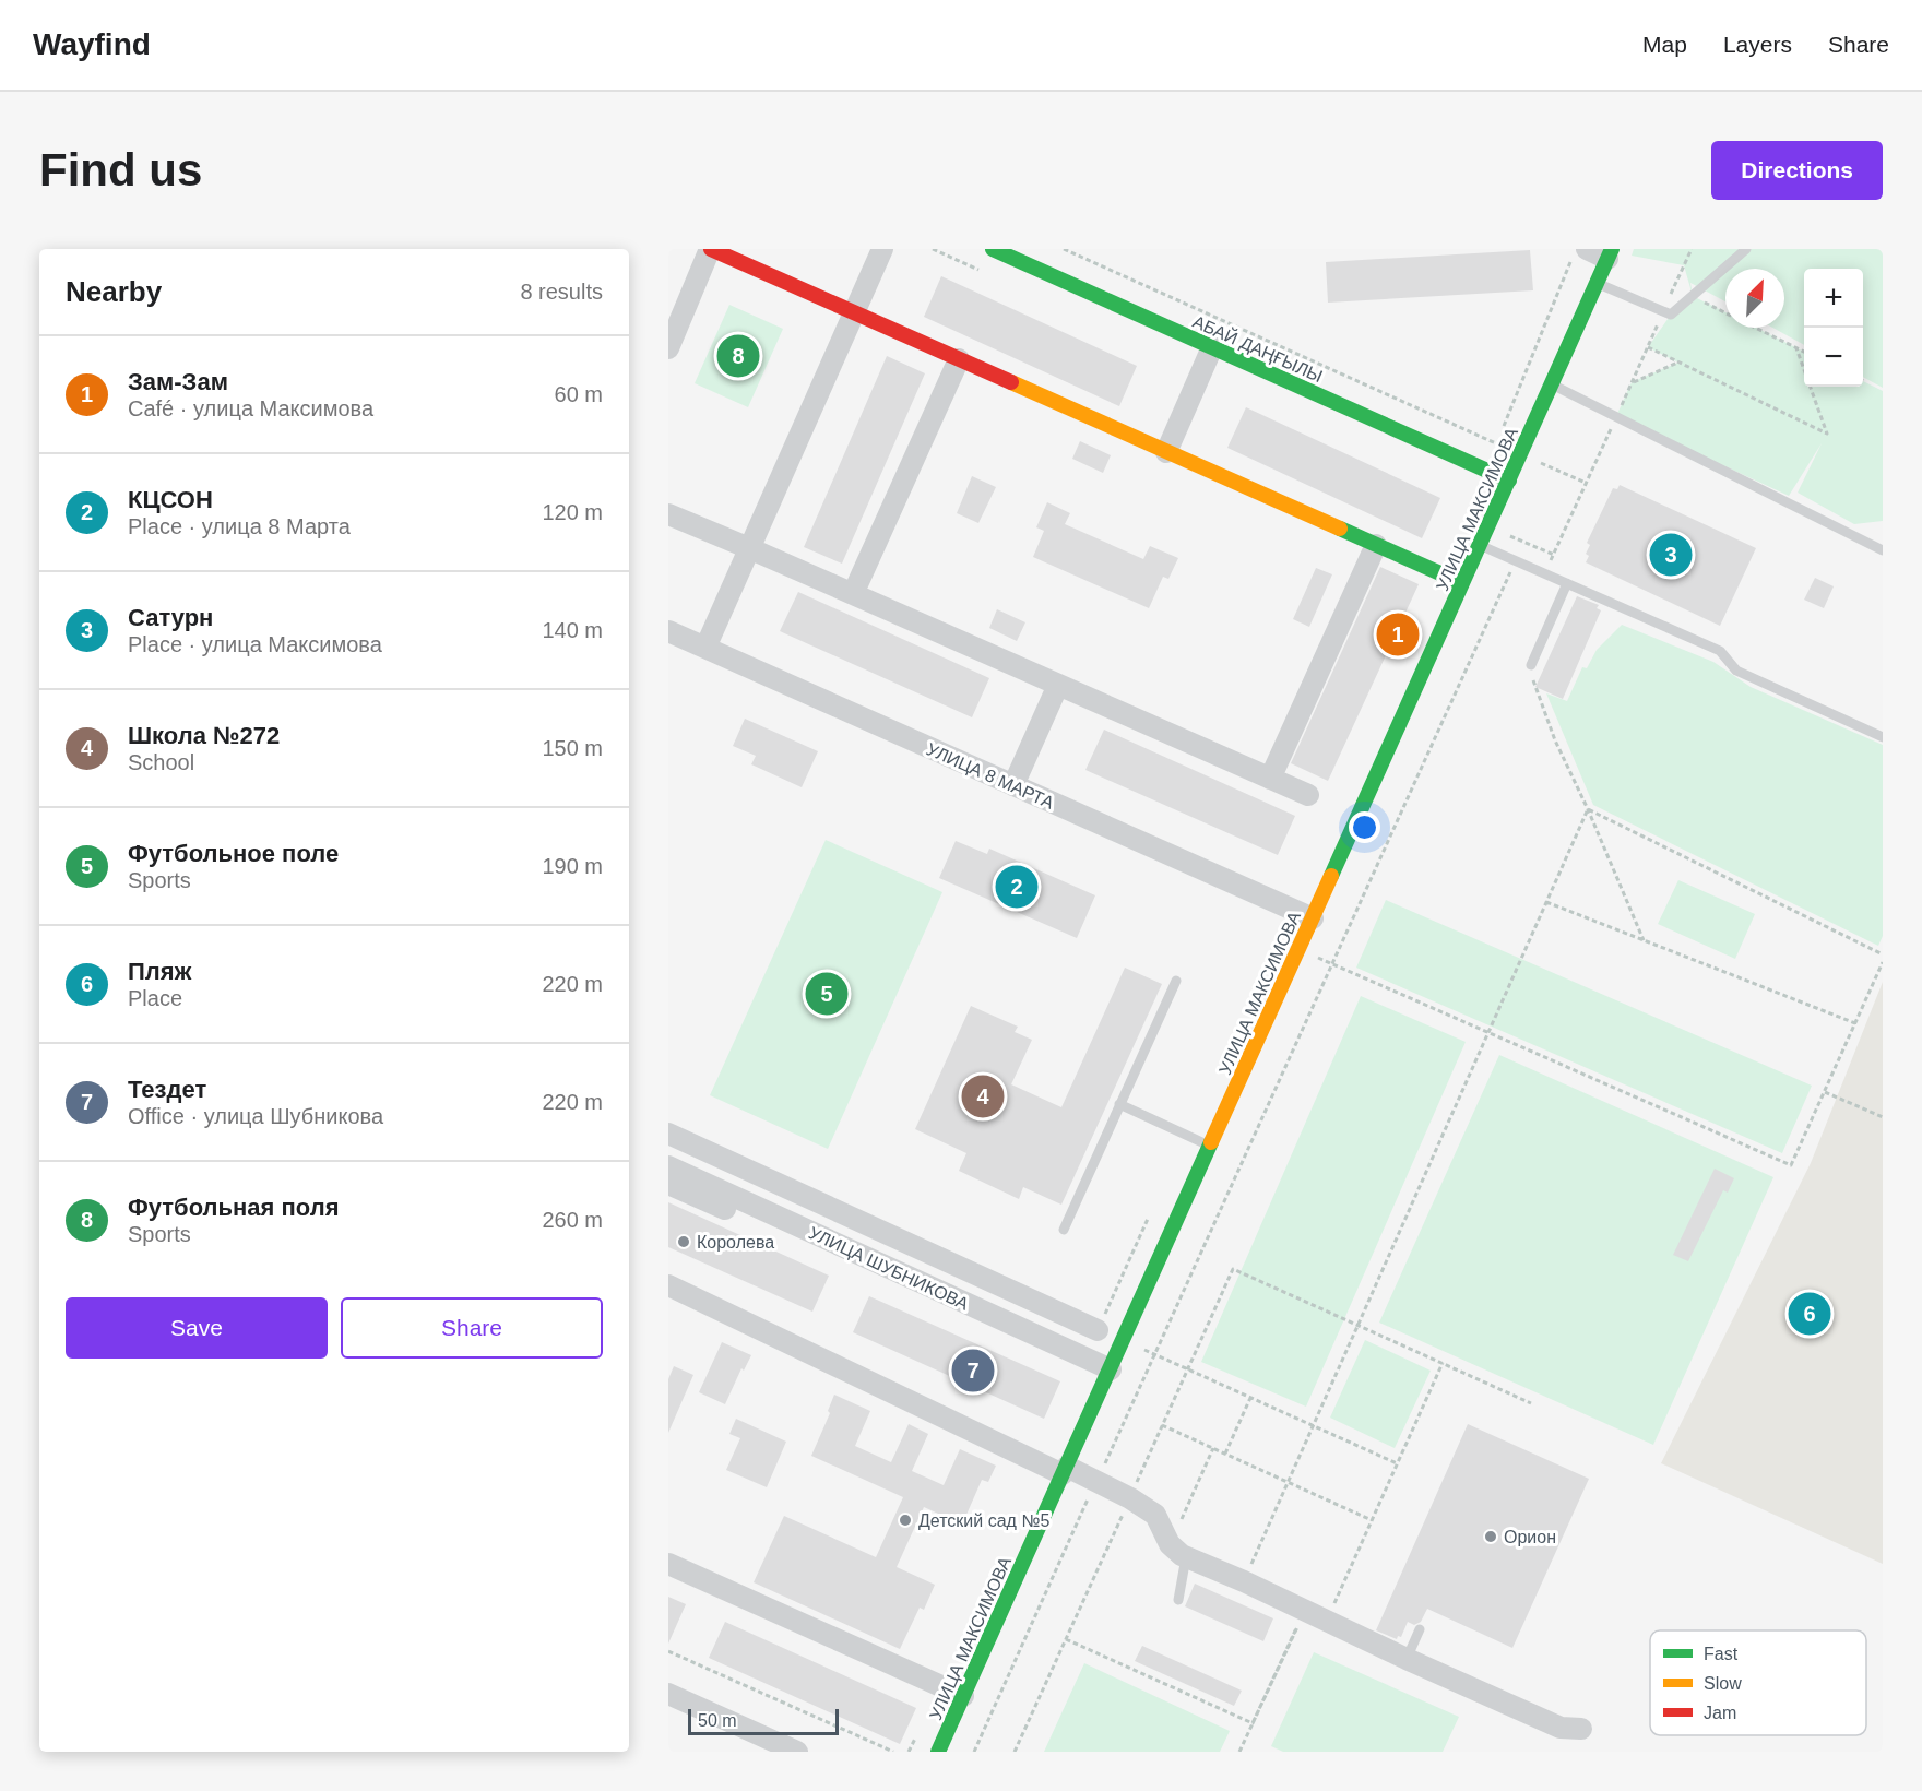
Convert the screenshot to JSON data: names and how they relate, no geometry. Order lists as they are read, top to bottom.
{
  "streets": {
    "street": [
      "АБАЙ ДАҢҒЫЛЫ",
      "УЛИЦА МАКСИМОВА",
      "УЛИЦА 8 МАРТА",
      "УЛИЦА ШУБНИКОВА"
    ]
  },
  "crossings": [
    ["АБАЙ ДАҢҒЫЛЫ", "УЛИЦА МАКСИМОВА"],
    ["УЛИЦА МАКСИМОВА", "УЛИЦА 8 МАРТА"],
    ["УЛИЦА МАКСИМОВА", "УЛИЦА ШУБНИКОВА"]
  ],
  "places": ["Королева", "Детский сад №5", "Орион"],
  "legend": ["Fast", "Slow", "Jam"],
  "scale_bar": "50 m",
  "north": "top right",
  "page": {
    "header": "Wayfind",
    "nav": ["Map", "Layers", "Share"],
    "buttons": [
      "Directions",
      ["Save", "Share"]
    ],
    "title": "Find us",
    "heading": ["Nearby", "8 results"],
    "map_buttons": ["+", "−"],
    "pins": [
      "8",
      "3",
      "1",
      "2",
      "5",
      "4",
      "6",
      "7"
    ],
    "list": [
      {
        "mark": "1",
        "name": "Зам-Зам",
        "note": "Café · улица Максимова",
        "value": "60 m"
      },
      {
        "mark": "2",
        "name": "КЦСОН",
        "note": "Place · улица 8 Марта",
        "value": "120 m"
      },
      {
        "mark": "3",
        "name": "Сатурн",
        "note": "Place · улица Максимова",
        "value": "140 m"
      },
      {
        "mark": "4",
        "name": "Школа №272",
        "note": "School",
        "value": "150 m"
      },
      {
        "mark": "5",
        "name": "Футбольное поле",
        "note": "Sports",
        "value": "190 m"
      },
      {
        "mark": "6",
        "name": "Пляж",
        "note": "Place",
        "value": "220 m"
      },
      {
        "mark": "7",
        "name": "Тездет",
        "note": "Office · улица Шубникова",
        "value": "220 m"
      },
      {
        "mark": "8",
        "name": "Футбольная поля",
        "note": "Sports",
        "value": "260 m"
      }
    ],
    "scale": "50 m"
  }
}
